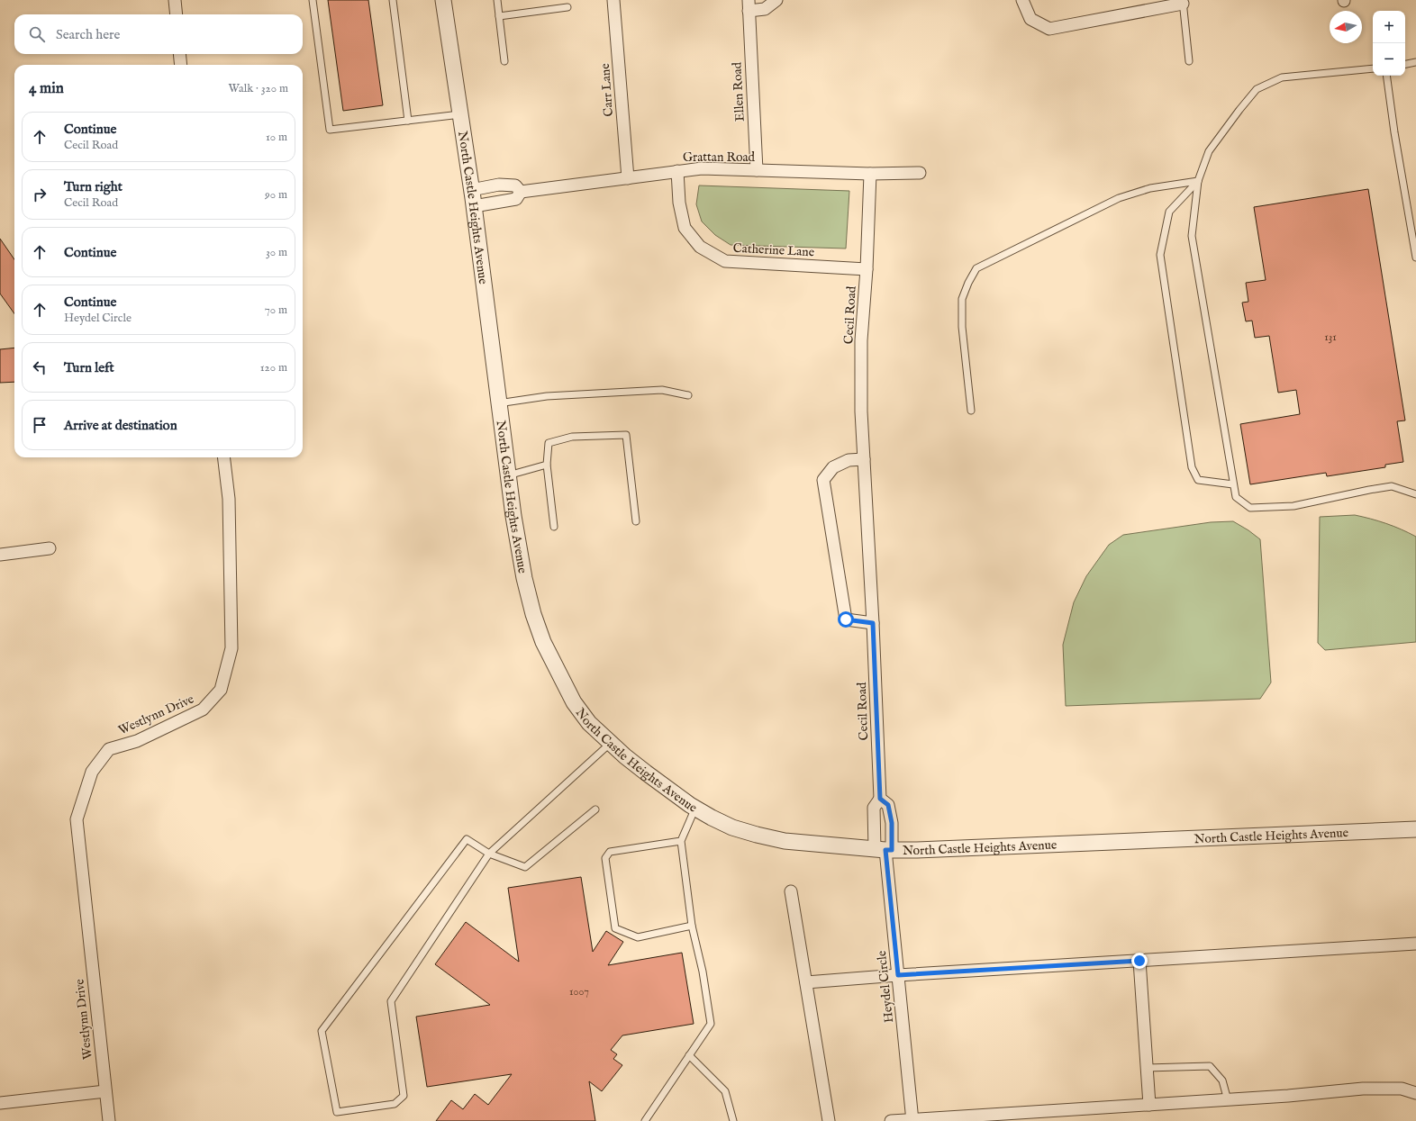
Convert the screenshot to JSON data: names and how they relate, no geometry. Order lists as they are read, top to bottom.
{
  "streets": {
    "street": [
      "Carr Lane",
      "Ellen Road",
      "Grattan Road",
      "North Castle Heights Avenue",
      "Catherine Lane",
      "Cecil Road",
      "Westlynn Drive",
      "Heydel Circle"
    ]
  },
  "crossings": [
    ["Carr Lane", "Grattan Road"],
    ["Ellen Road", "Grattan Road"],
    ["Grattan Road", "Catherine Lane"],
    ["Grattan Road", "Cecil Road"],
    ["North Castle Heights Avenue", "Heydel Circle"],
    ["Catherine Lane", "Cecil Road"]
  ],
  "house_numbers": ["131", "1007"],
  "north": "left",
  "page": {
    "map_buttons": ["+", "−"],
    "search": "Search here",
    "heading": ["4 min", "Walk · 320 m"],
    "list": [
      ["Continue", "Cecil Road", "10 m"],
      ["Turn right", "Cecil Road", "90 m"],
      ["Continue", "30 m"],
      ["Continue", "Heydel Circle", "70 m"],
      ["Turn left", "120 m"],
      "Arrive at destination"
    ]
  }
}
